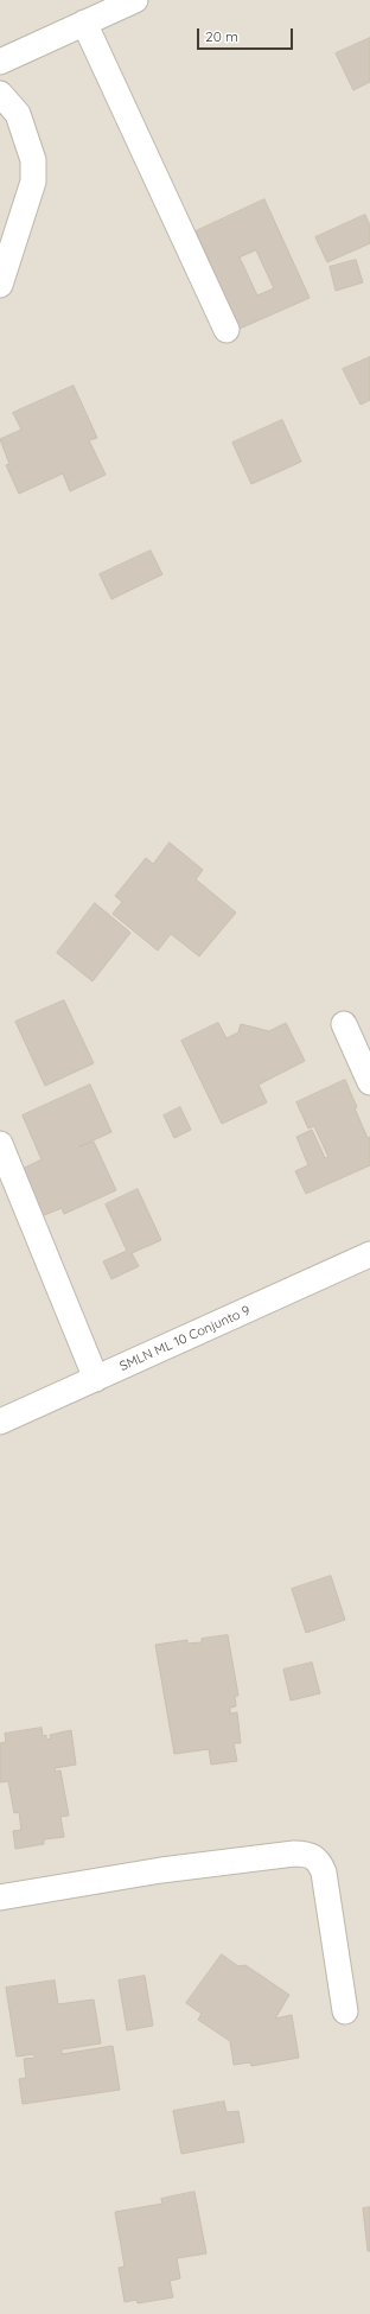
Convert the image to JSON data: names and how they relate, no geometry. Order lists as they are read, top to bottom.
{
  "streets": {
    "street": ["SMLN ML 10 Conjunto 9"]
  },
  "scale_bar": "20 m"
}
